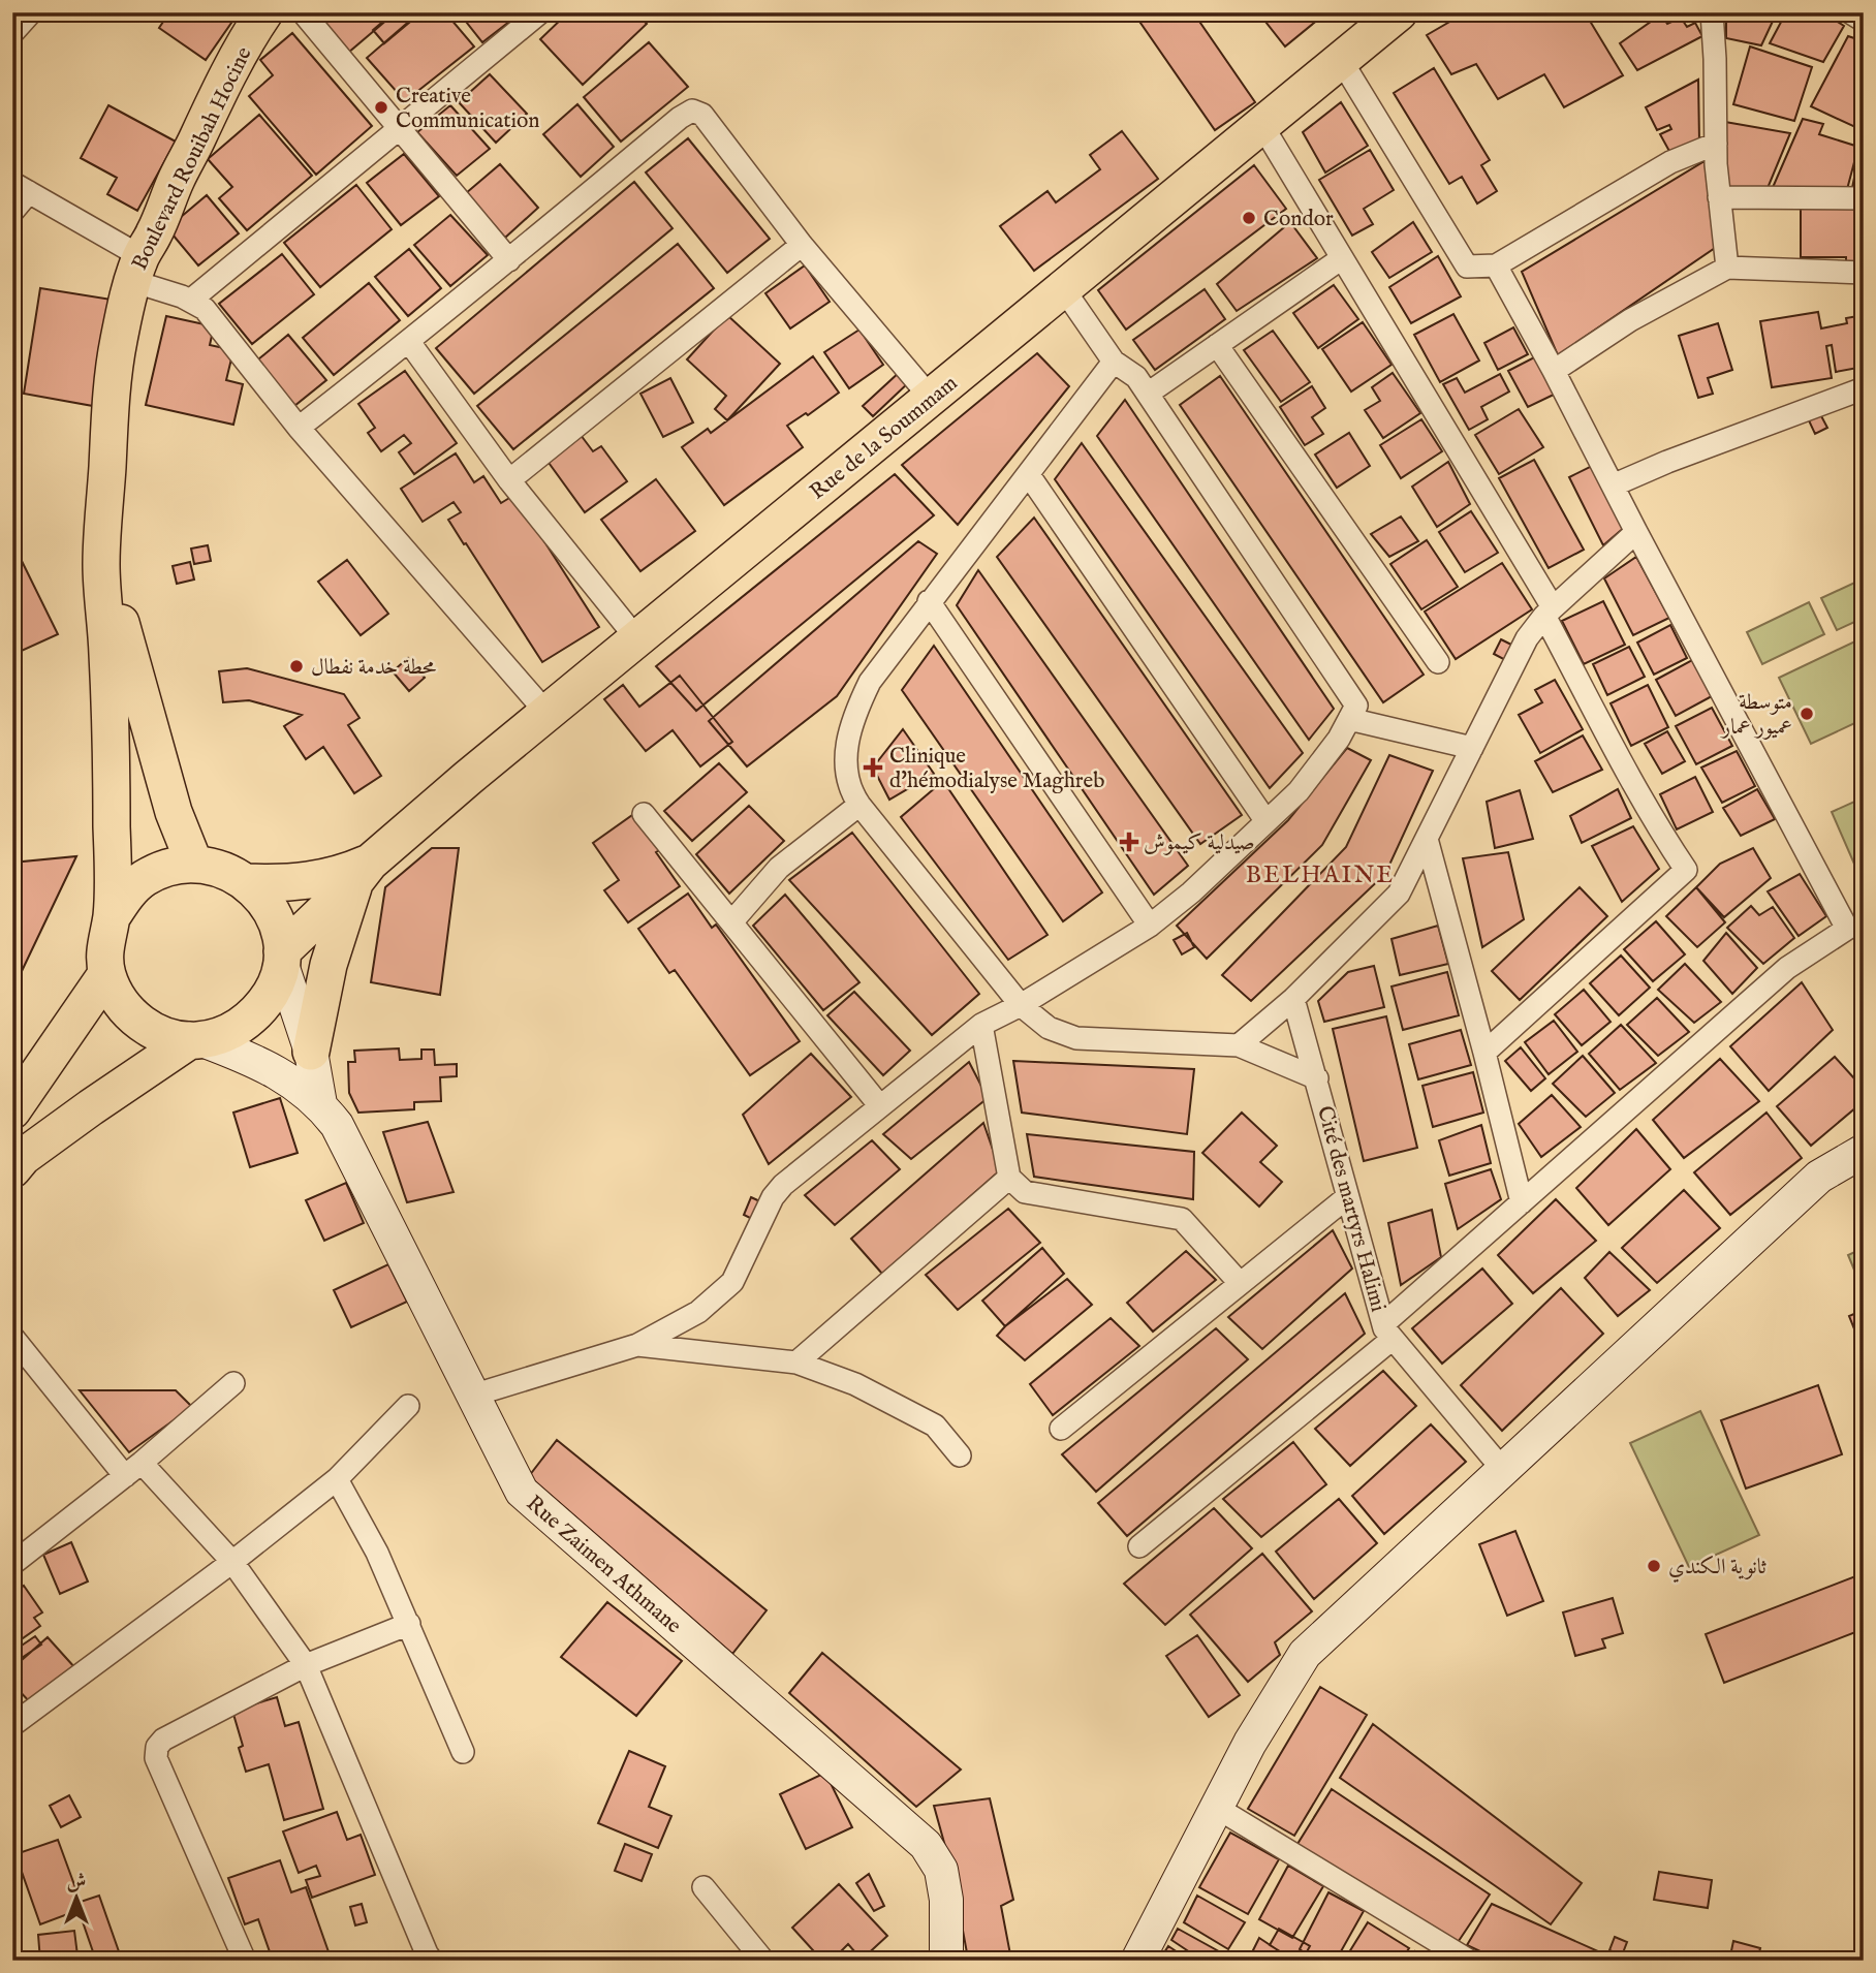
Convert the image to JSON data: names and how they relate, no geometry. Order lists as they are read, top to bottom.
{
  "streets": {
    "main road": ["Boulevard Rouibah Hocine", "Rue de la Soummam", "Rue Zaimen Athmane"],
    "street": ["Cité des martyrs Halimi"]
  },
  "crossings": [
    ["Boulevard Rouibah Hocine", "Rue de la Soummam"]
  ],
  "districts": ["BELHAINE"],
  "places": {
    "other": [
      "Creative Communication",
      "Condor",
      "محطة خدمة نفطال",
      "متوسطة عميور عمار",
      "ثانوية الكندي"
    ],
    "health": ["Clinique d'hémodialyse Maghreb", "صيدلية كيموش"]
  },
  "north": "top"
}
